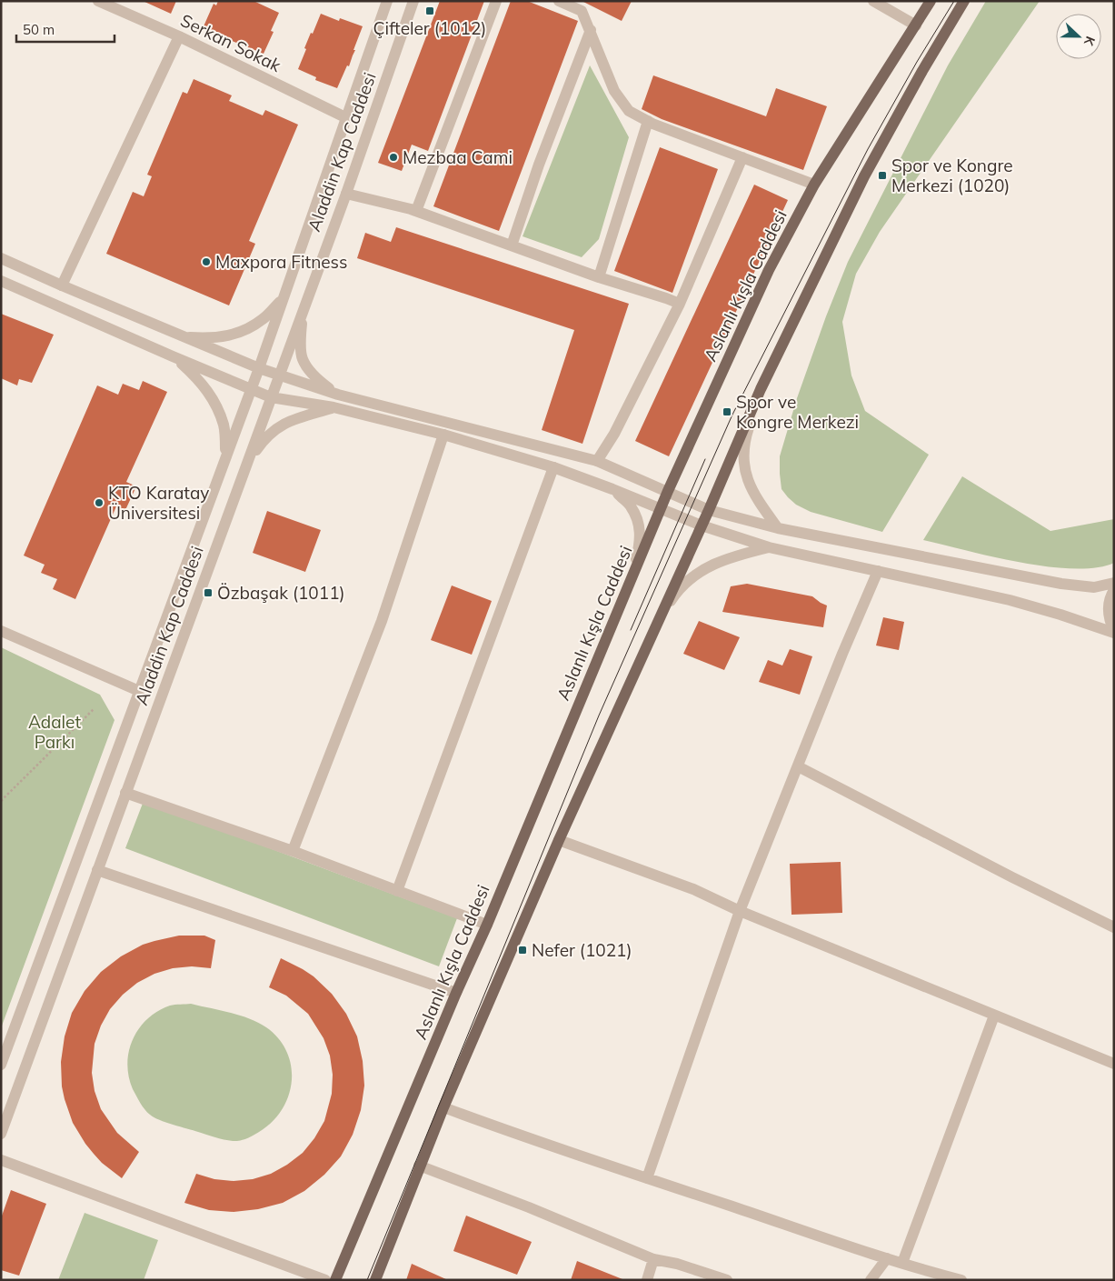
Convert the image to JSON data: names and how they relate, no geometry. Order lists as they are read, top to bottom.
{
  "streets": {
    "main road": ["Aslanlı Kışla Caddesi"],
    "street": ["Serkan Sokak", "Aladdin Kap Caddesi"]
  },
  "crossings": [
    ["Serkan Sokak", "Aladdin Kap Caddesi"]
  ],
  "parks": ["Adalet Parkı"],
  "places": {
    "transit": [
      "Çifteler (1012)",
      "Spor ve Kongre Merkezi (1020)",
      "Spor ve Kongre Merkezi",
      "Özbaşak (1011)",
      "Nefer (1021)"
    ],
    "other": ["Mezbaa Cami", "Maxpora Fitness", "KTO Karatay Üniversitesi"]
  },
  "scale_bar": "50 m",
  "north": "right"
}
